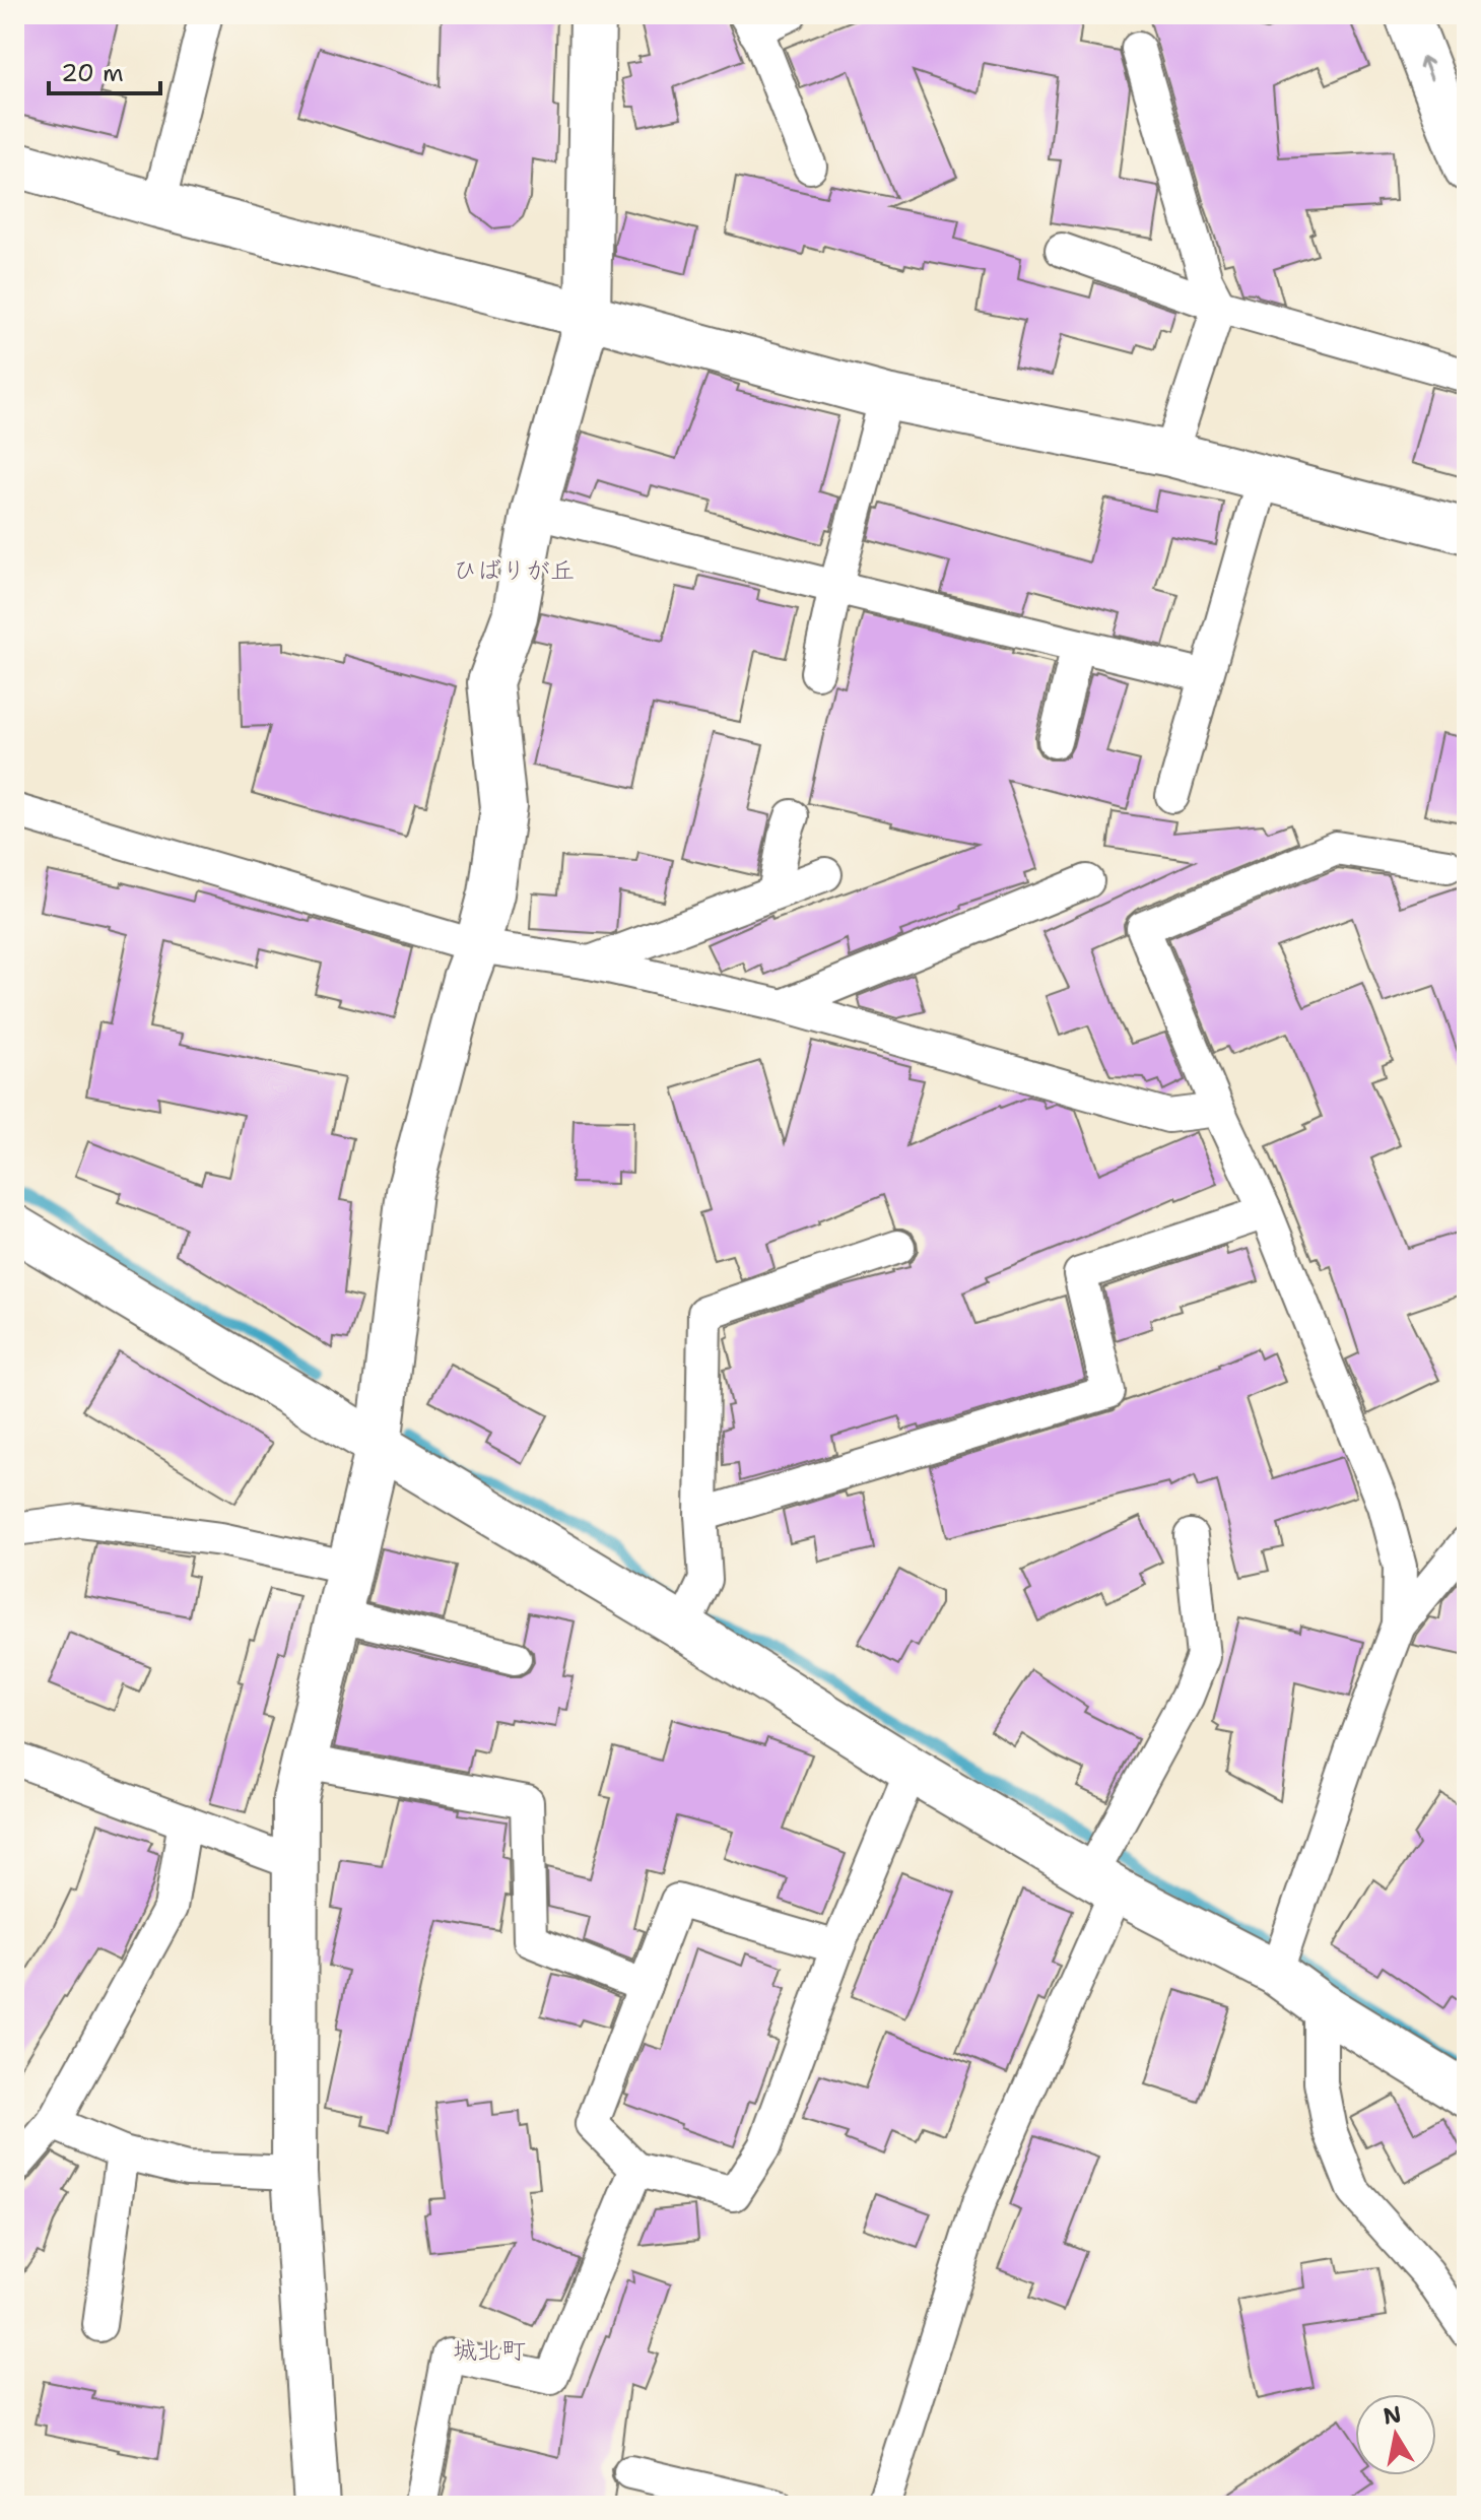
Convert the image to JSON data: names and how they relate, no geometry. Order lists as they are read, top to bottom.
{
  "districts": ["ひばりが丘", "城北町"],
  "scale_bar": "20 m",
  "north": "top"
}
